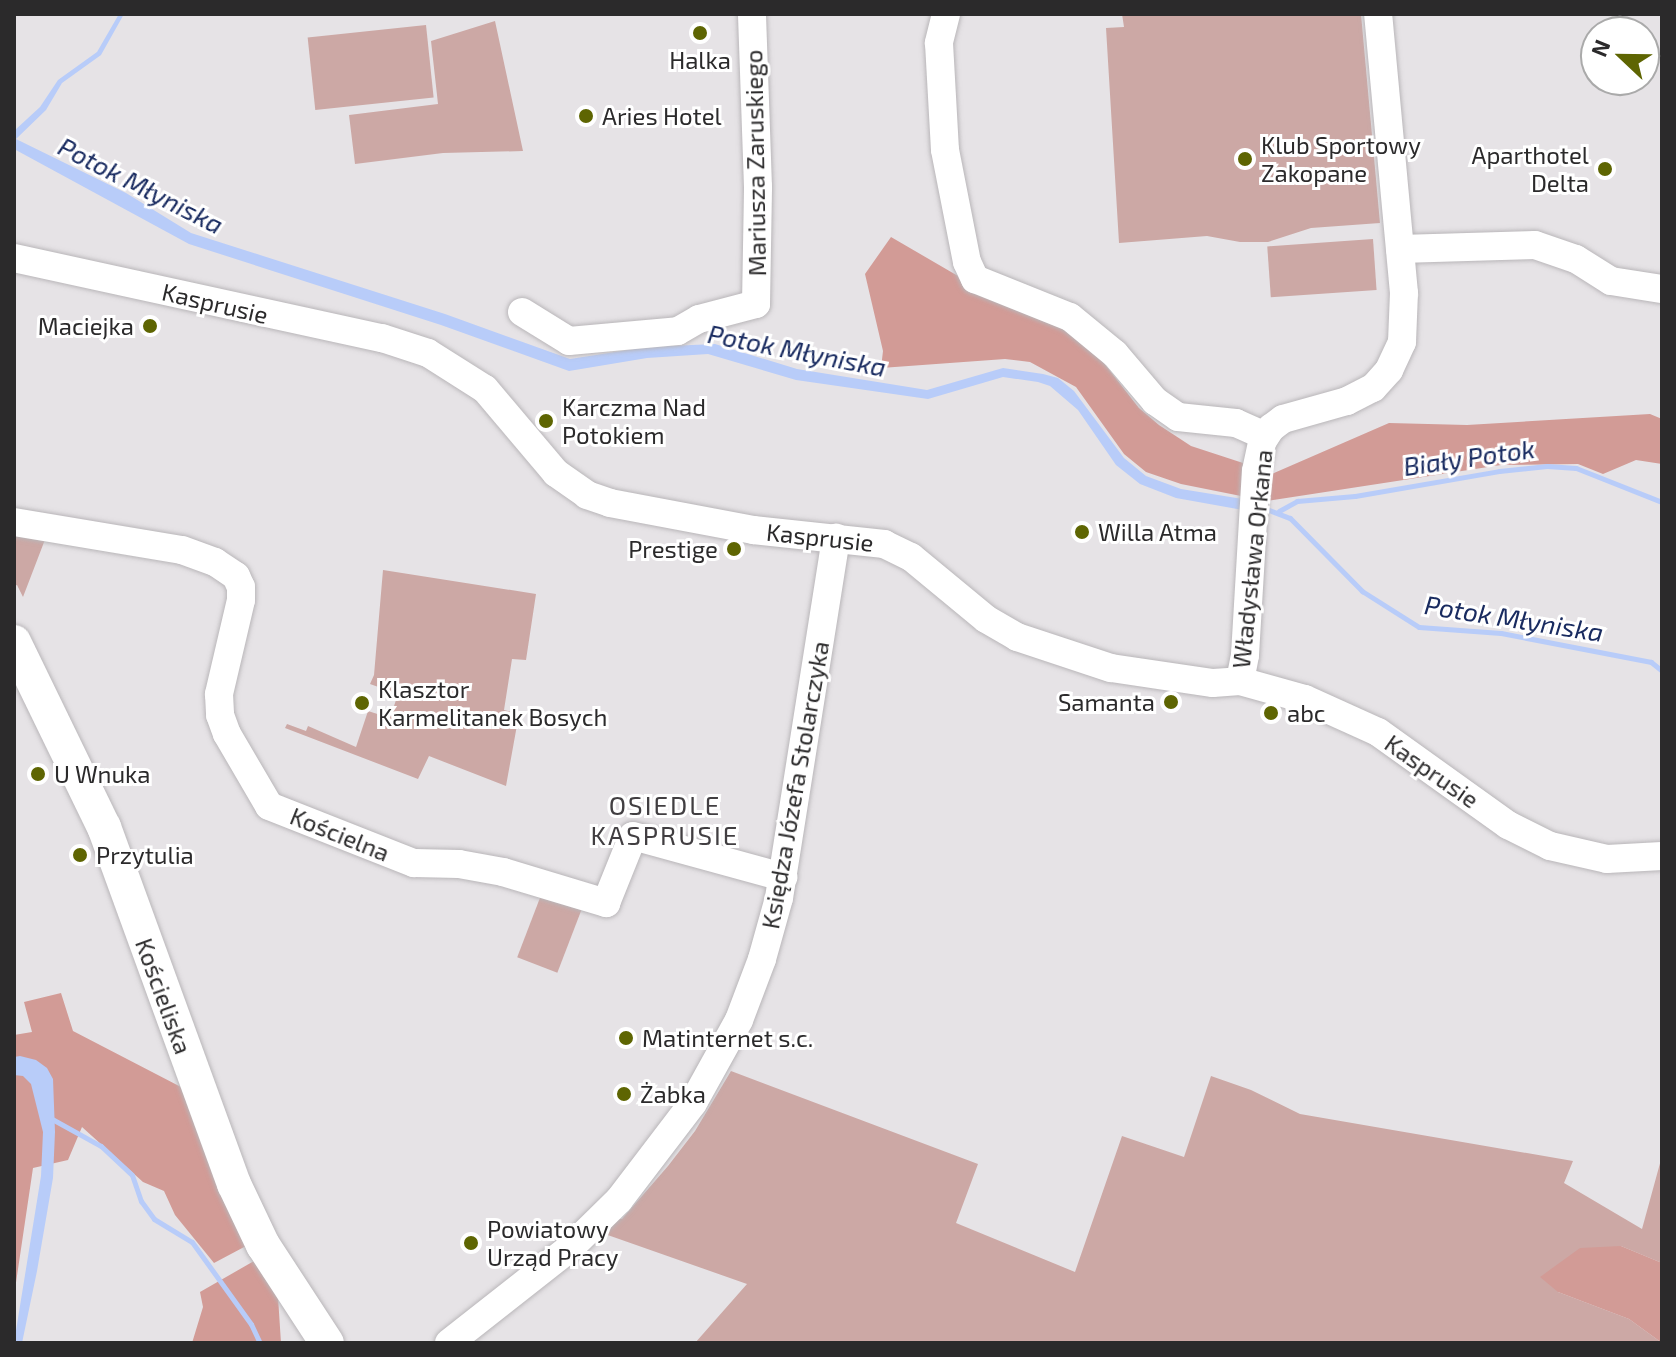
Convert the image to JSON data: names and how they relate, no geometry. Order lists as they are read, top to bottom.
{
  "streets": {
    "main road": ["Kościeliska"],
    "street": [
      "Mariusza Zaruskiego",
      "Kasprusie",
      "Władysława Orkana",
      "Księdza Józefa Stolarczyka",
      "Kościelna"
    ]
  },
  "crossings": [
    ["Kasprusie", "Władysława Orkana"],
    ["Kasprusie", "Księdza Józefa Stolarczyka"],
    ["Księdza Józefa Stolarczyka", "Kościelna"]
  ],
  "districts": ["OSIEDLE KASPRUSIE"],
  "water": ["Potok Młyniska", "Biały Potok"],
  "places": [
    "Halka",
    "Aries Hotel",
    "Klub Sportowy Zakopane",
    "Aparthotel Delta",
    "Maciejka",
    "Karczma Nad Potokiem",
    "Willa Atma",
    "Prestige",
    "Samanta",
    "Klasztor Karmelitanek Bosych",
    "abc",
    "U Wnuka",
    "Przytulia",
    "Matinternet s.c.",
    "Żabka",
    "Powiatowy Urząd Pracy"
  ],
  "north": "left"
}
